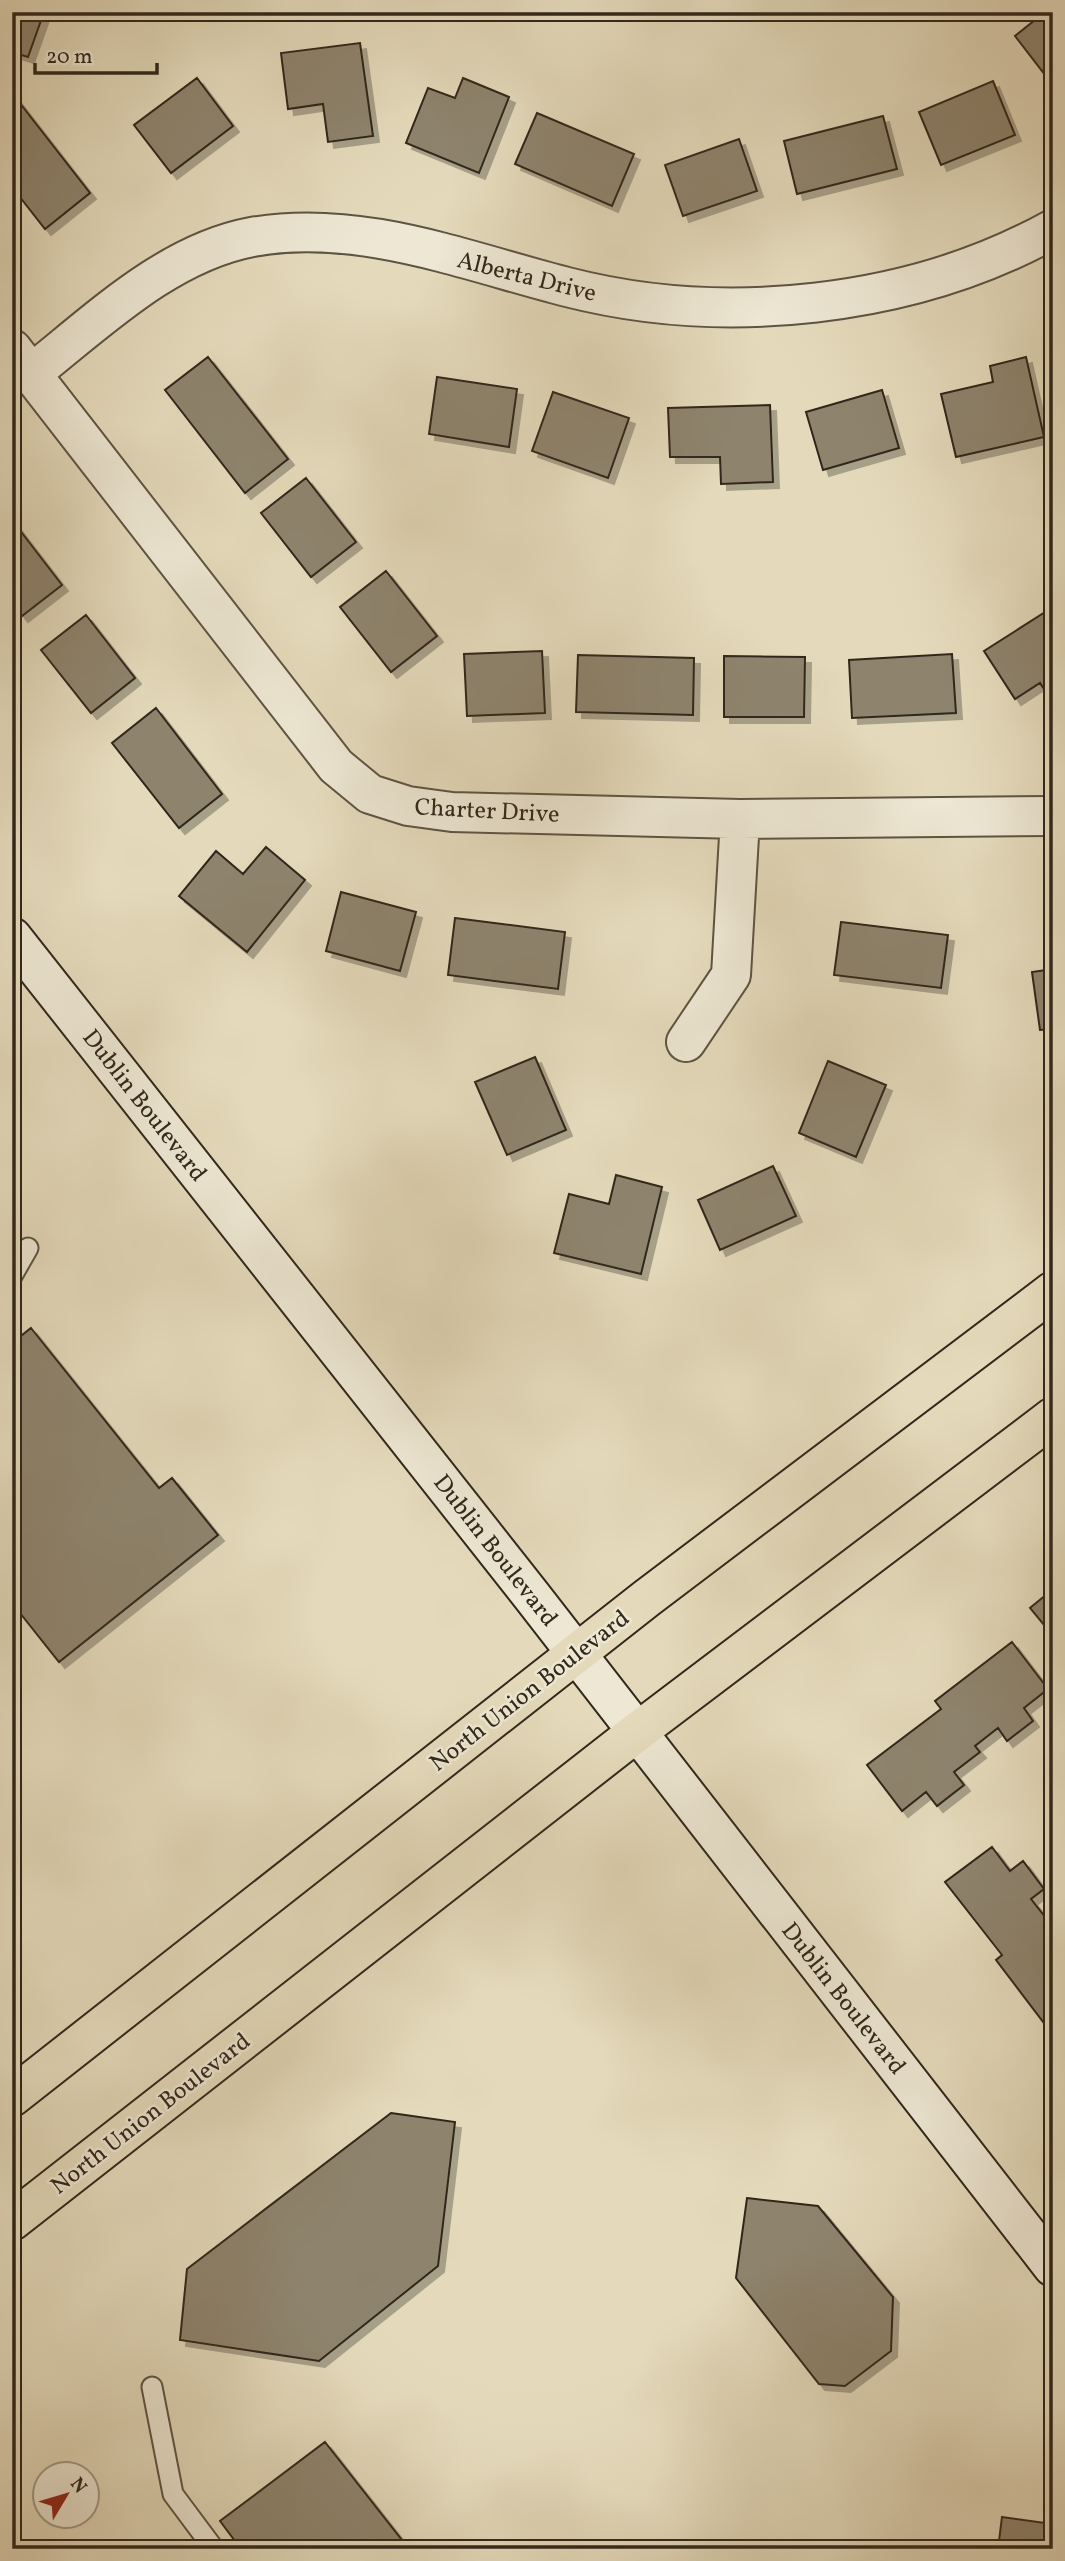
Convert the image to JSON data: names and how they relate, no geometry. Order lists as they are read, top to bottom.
{
  "streets": {
    "main road": ["North Union Boulevard"],
    "street": ["Alberta Drive", "Charter Drive", "Dublin Boulevard"]
  },
  "crossings": [
    ["Alberta Drive", "Charter Drive"],
    ["Dublin Boulevard", "North Union Boulevard"]
  ],
  "scale_bar": "20 m",
  "north": "top right"
}
